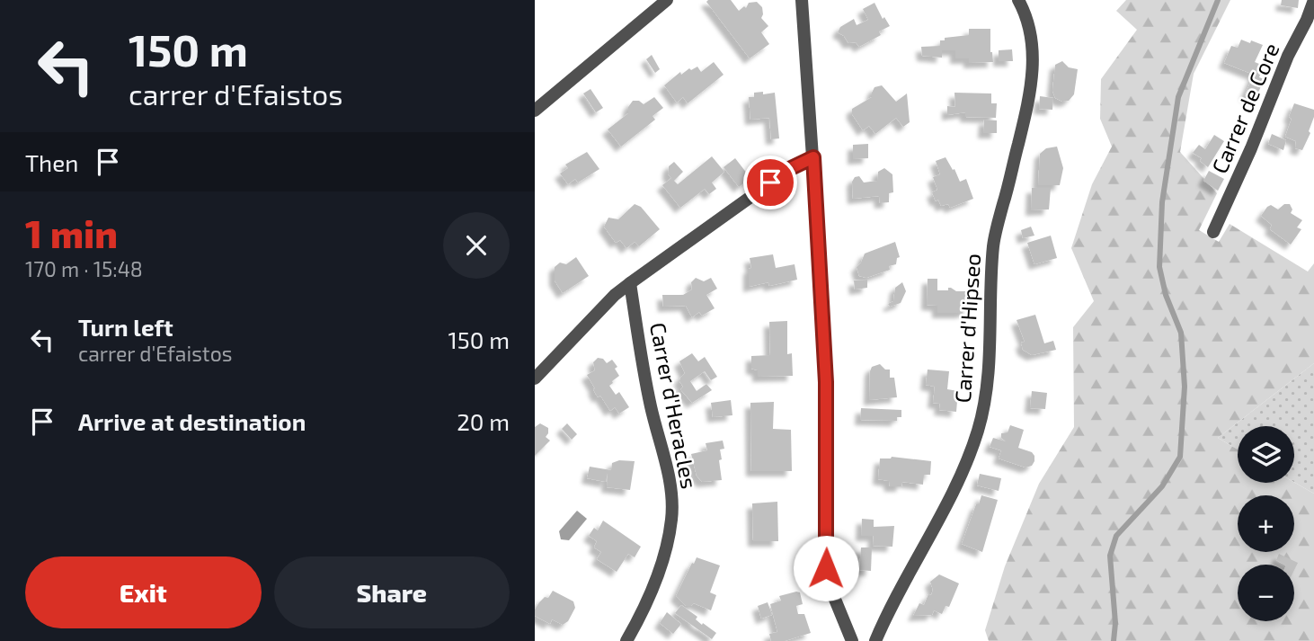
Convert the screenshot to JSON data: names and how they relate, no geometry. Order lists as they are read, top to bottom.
{
  "streets": {
    "street": ["Carrer de Core", "Carrer d'Hipseo", "Carrer d'Heracles"]
  },
  "page": {
    "turn": ["150 m", "carrer d'Efaistos"],
    "then": "Then",
    "heading": ["1 min", "170 m · 15:48"],
    "list": [
      {
        "name": "Turn left",
        "note": "carrer d'Efaistos",
        "value": "150 m"
      },
      {
        "name": "Arrive at destination",
        "value": "20 m"
      }
    ],
    "map_buttons": ["+", "−"],
    "buttons": ["Exit", "Share"]
  }
}
